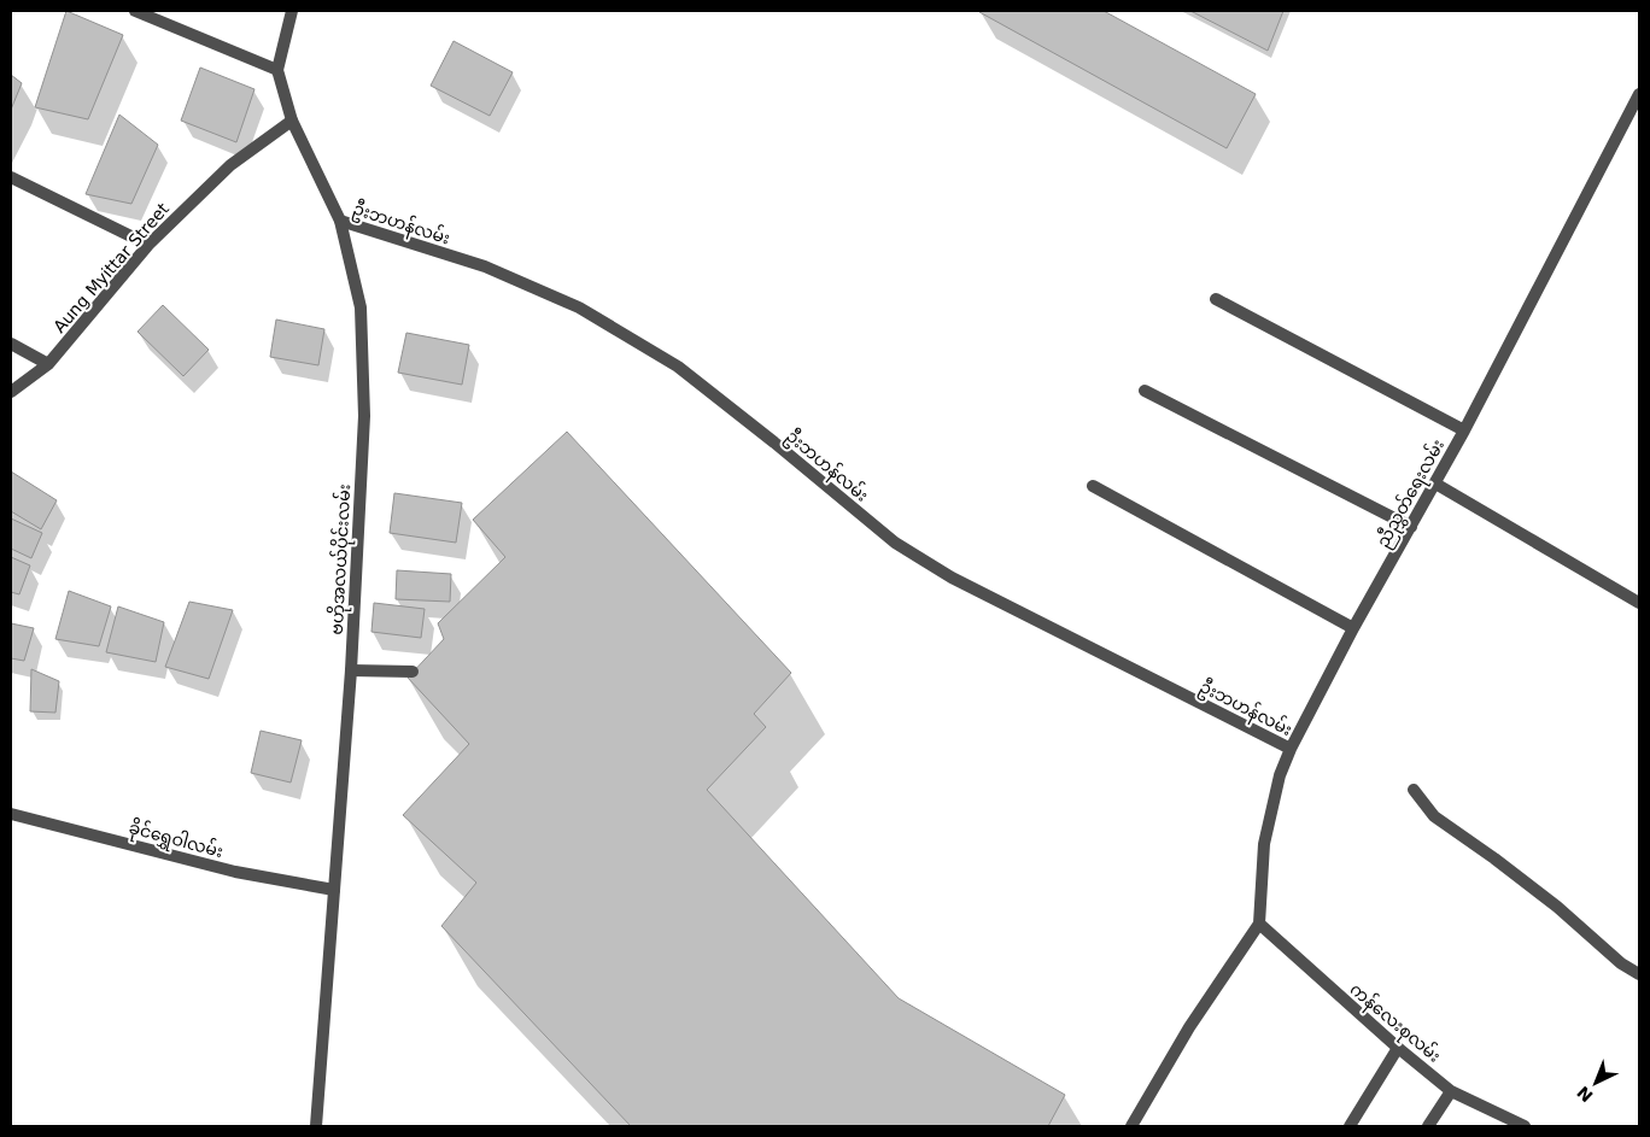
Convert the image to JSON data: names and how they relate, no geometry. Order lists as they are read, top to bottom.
{
  "streets": {
    "street": [
      "ဦးဘဟန်လမ်း",
      "Aung Myittar Street",
      "ညီညွှတ်ရေးလမ်း",
      "ဗဟိုအလယ်ပိုင်းလမ်း",
      "ခိုင်ရွှေဝါလမ်း",
      "ကန်လေးစုလမ်း"
    ]
  },
  "crossings": [
    ["ဦးဘဟန်လမ်း", "ညီညွှတ်ရေးလမ်း"],
    ["ဦးဘဟန်လမ်း", "ဗဟိုအလယ်ပိုင်းလမ်း"],
    ["Aung Myittar Street", "ဗဟိုအလယ်ပိုင်းလမ်း"],
    ["ညီညွှတ်ရေးလမ်း", "ကန်လေးစုလမ်း"],
    ["ဗဟိုအလယ်ပိုင်းလမ်း", "ခိုင်ရွှေဝါလမ်း"]
  ],
  "north": "bottom left"
}
